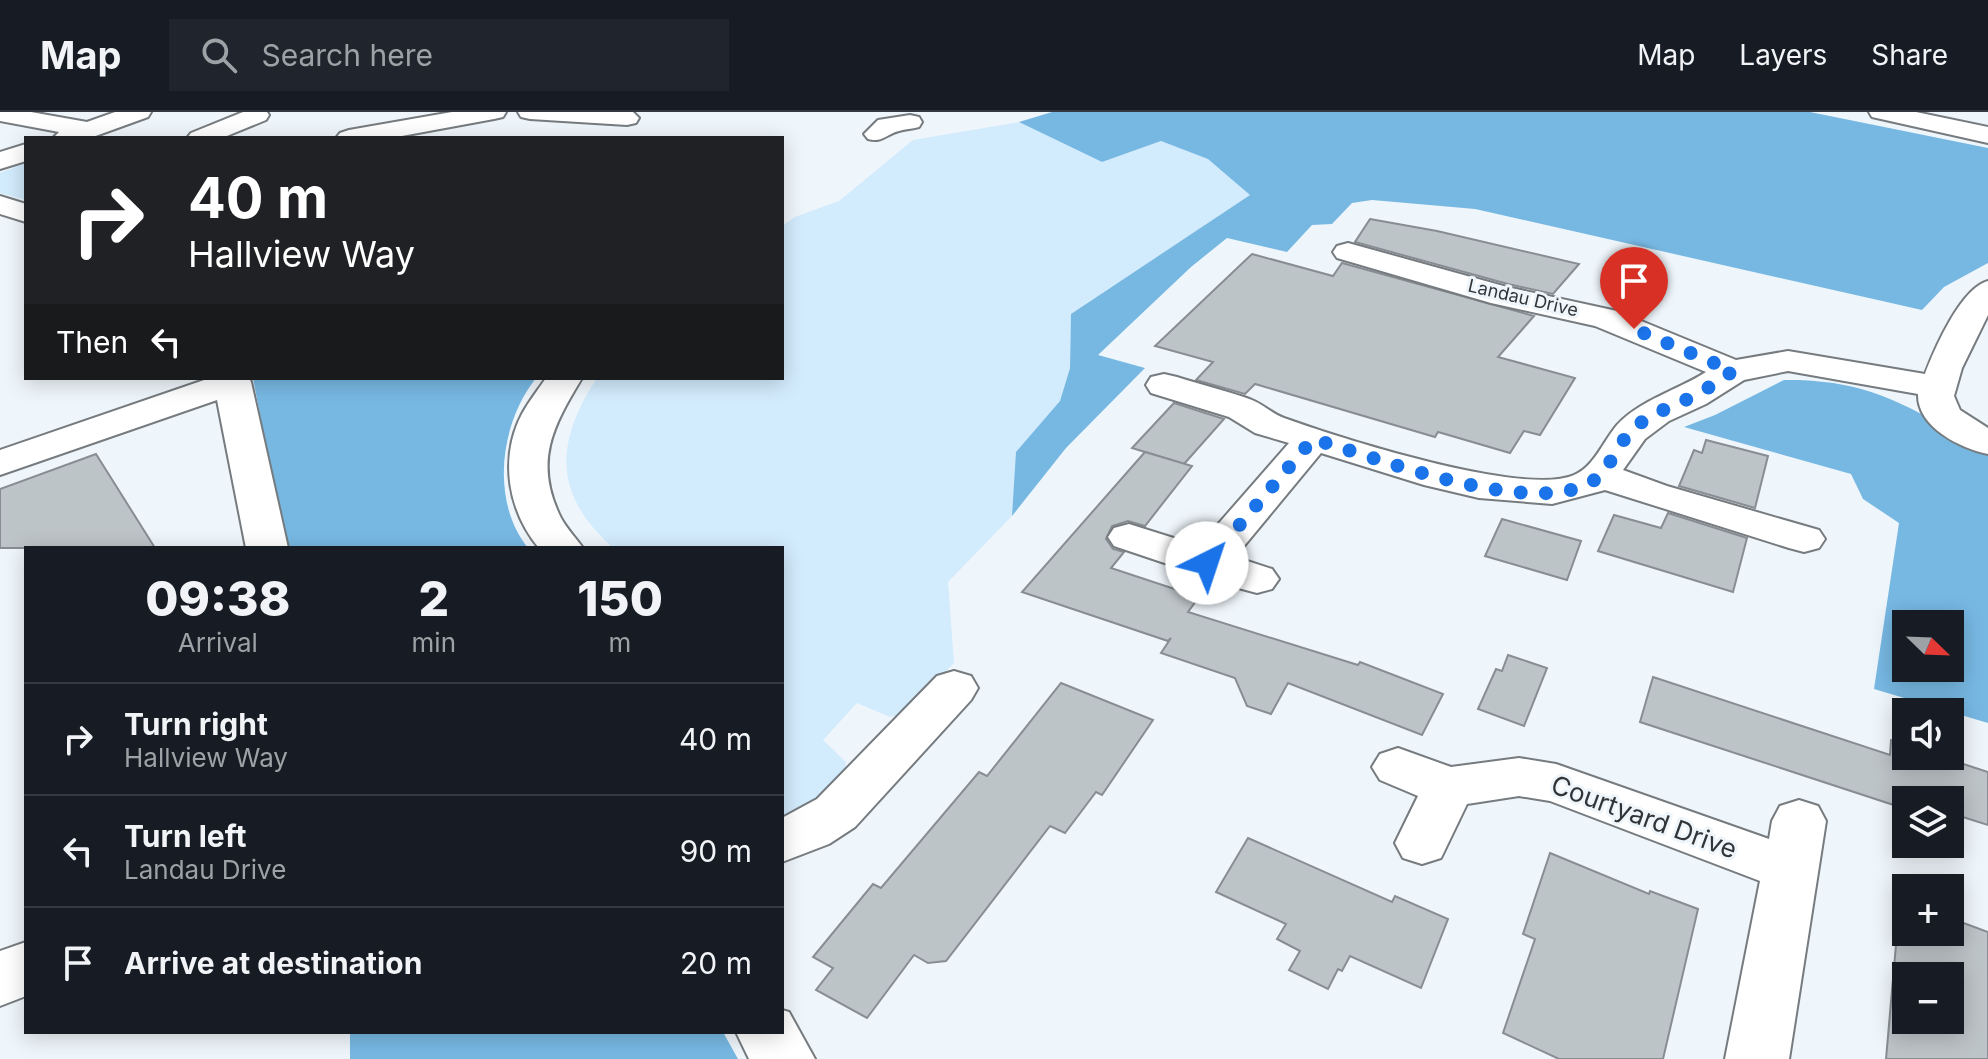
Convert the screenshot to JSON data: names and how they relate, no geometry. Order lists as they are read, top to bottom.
{
  "streets": {
    "street": ["Landau Drive", "Courtyard Drive"]
  },
  "north": "bottom right",
  "page": {
    "header": "Map",
    "search": "Search here",
    "nav": ["Map", "Layers", "Share"],
    "turn": ["40 m", "Hallview Way"],
    "then": "Then",
    "eta": [
      "09:38",
      "Arrival",
      "2",
      "min",
      "150",
      "m"
    ],
    "map_buttons": ["+", "−"],
    "list": [
      {
        "name": "Turn right",
        "note": "Hallview Way",
        "value": "40 m"
      },
      {
        "name": "Turn left",
        "note": "Landau Drive",
        "value": "90 m"
      },
      {
        "name": "Arrive at destination",
        "value": "20 m"
      }
    ]
  }
}
